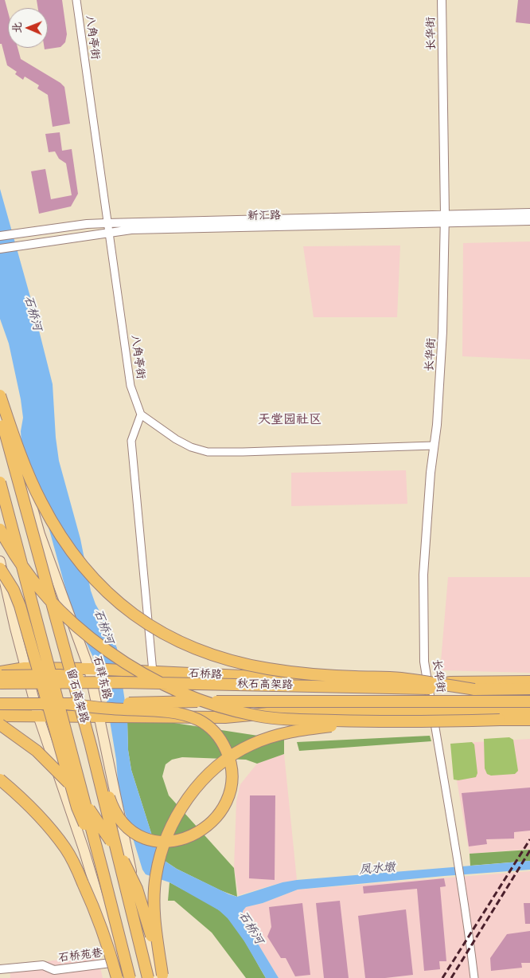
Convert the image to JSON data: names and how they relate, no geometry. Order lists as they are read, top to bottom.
{
  "streets": {
    "main road": [
      "石桥路",
      "石祥东路",
      "秋石高架路",
      "留石高架路"
    ],
    "street": [
      "长华街",
      "八角亭街",
      "新汇路",
      "石桥苑巷"
    ]
  },
  "crossings": [
    ["长华街", "新汇路"],
    ["长华街", "石桥路"],
    ["八角亭街", "新汇路"],
    ["石桥路", "石祥东路"]
  ],
  "districts": ["天堂园社区"],
  "water": ["石桥河", "凤水墩"],
  "north": "left"
}
